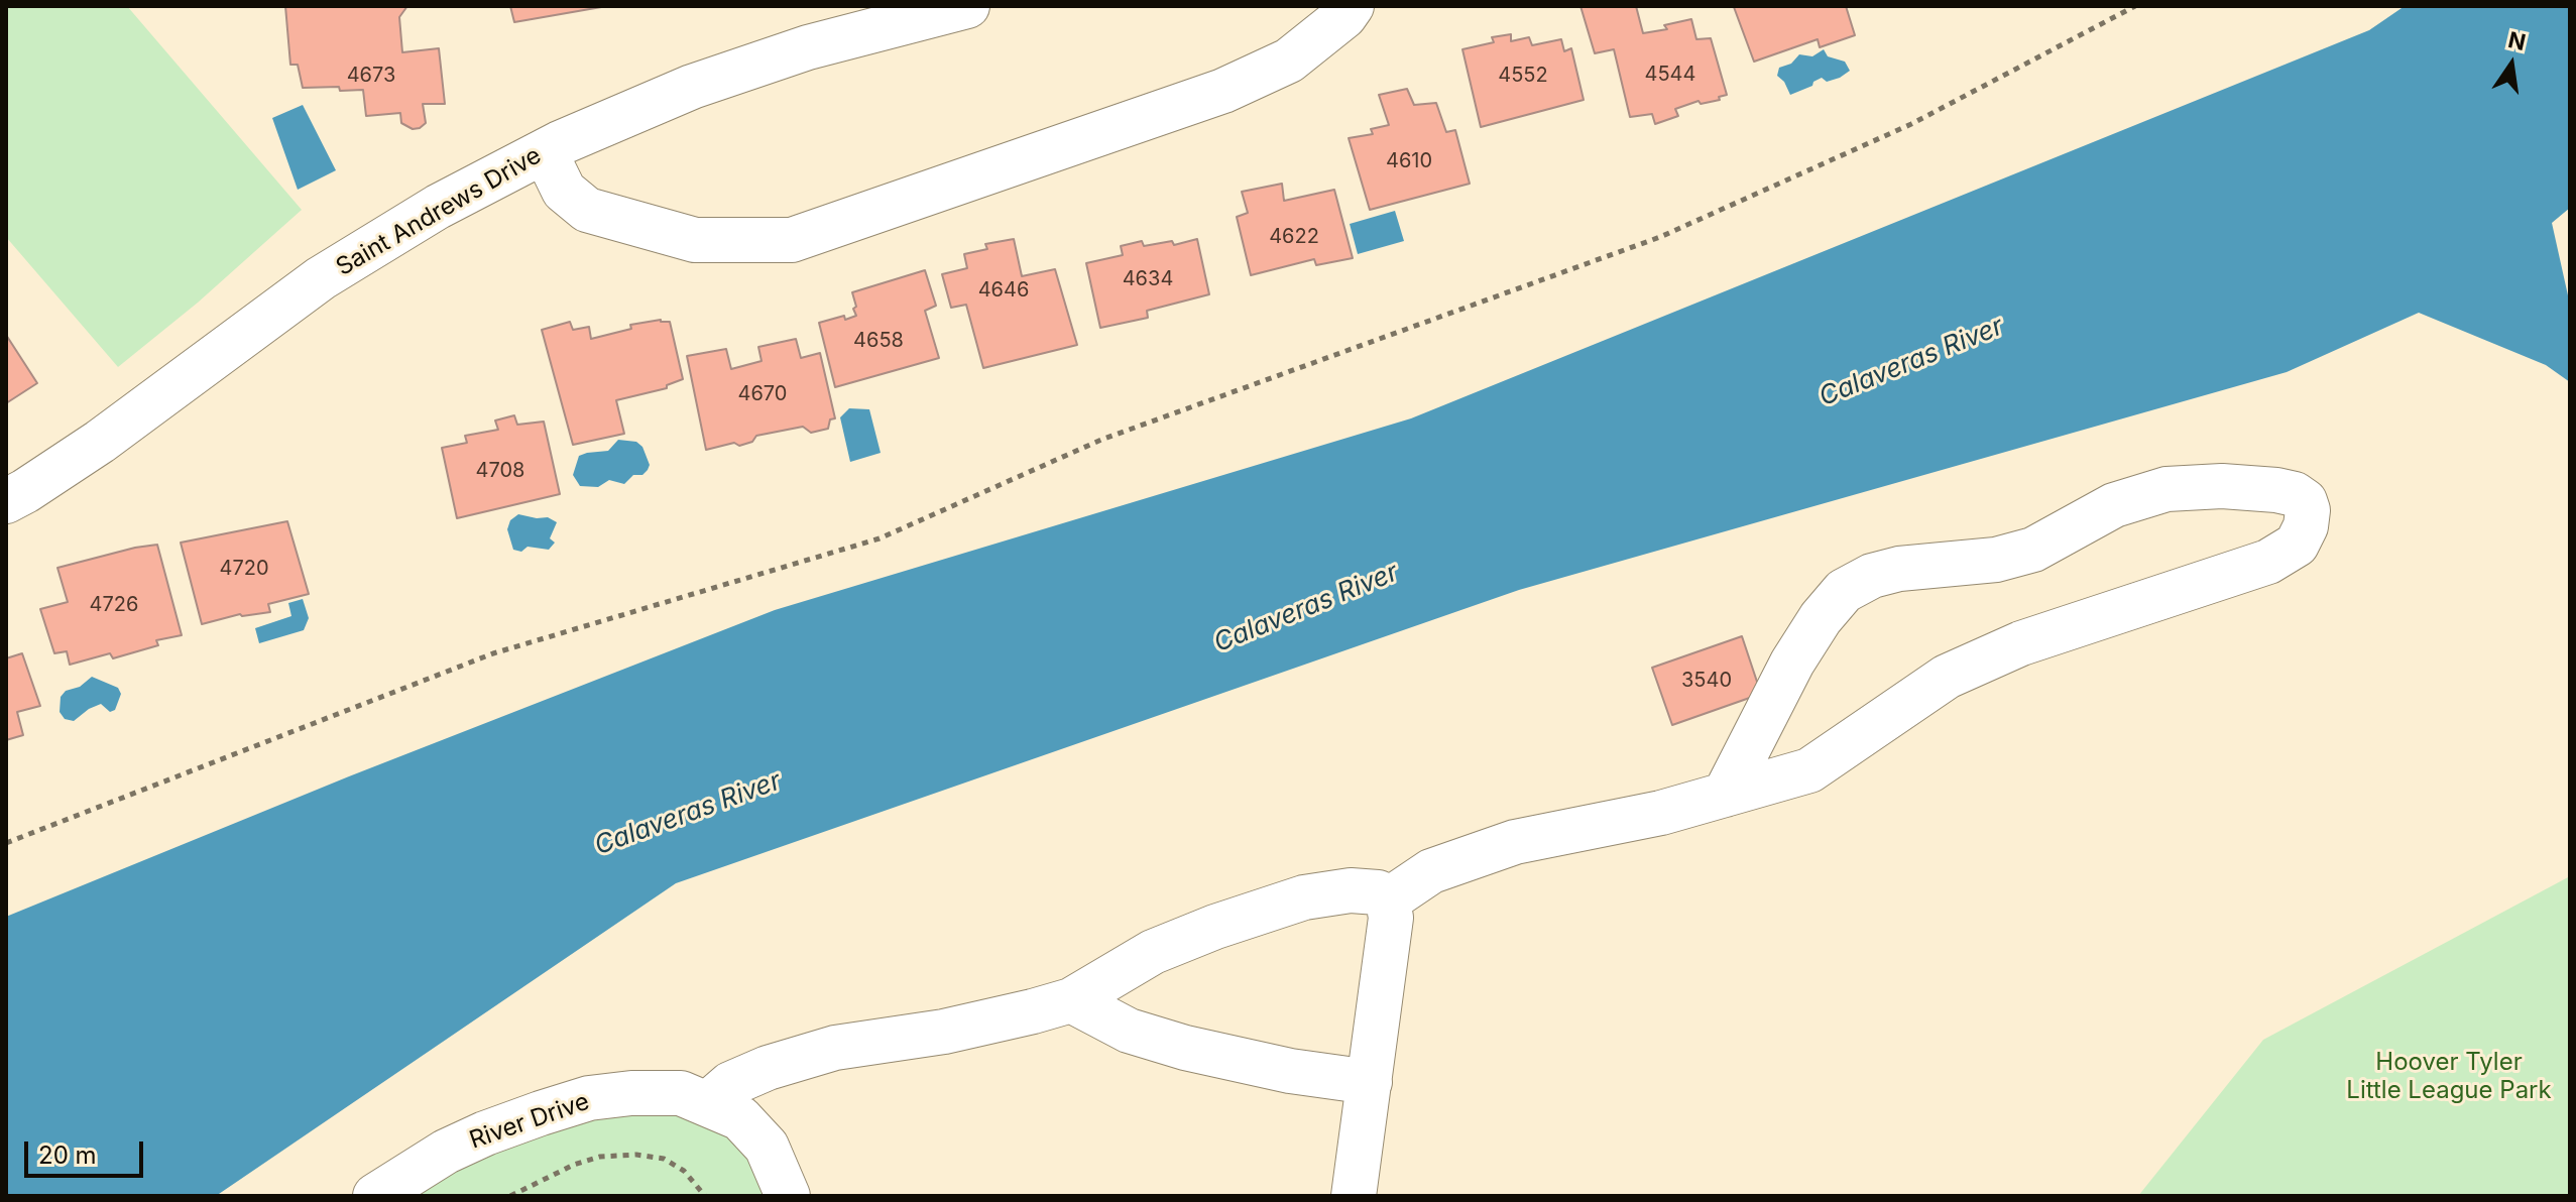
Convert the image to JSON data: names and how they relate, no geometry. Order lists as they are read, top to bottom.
{
  "streets": {
    "street": ["Saint Andrews Drive", "River Drive"]
  },
  "water": ["Calaveras River"],
  "parks": ["Hoover Tyler Little League Park"],
  "house_numbers": [
    "4544",
    "4673",
    "4552",
    "4610",
    "4622",
    "4634",
    "4646",
    "4658",
    "4670",
    "4708",
    "4720",
    "4726",
    "3540"
  ],
  "scale_bar": "20 m",
  "north": "top"
}
